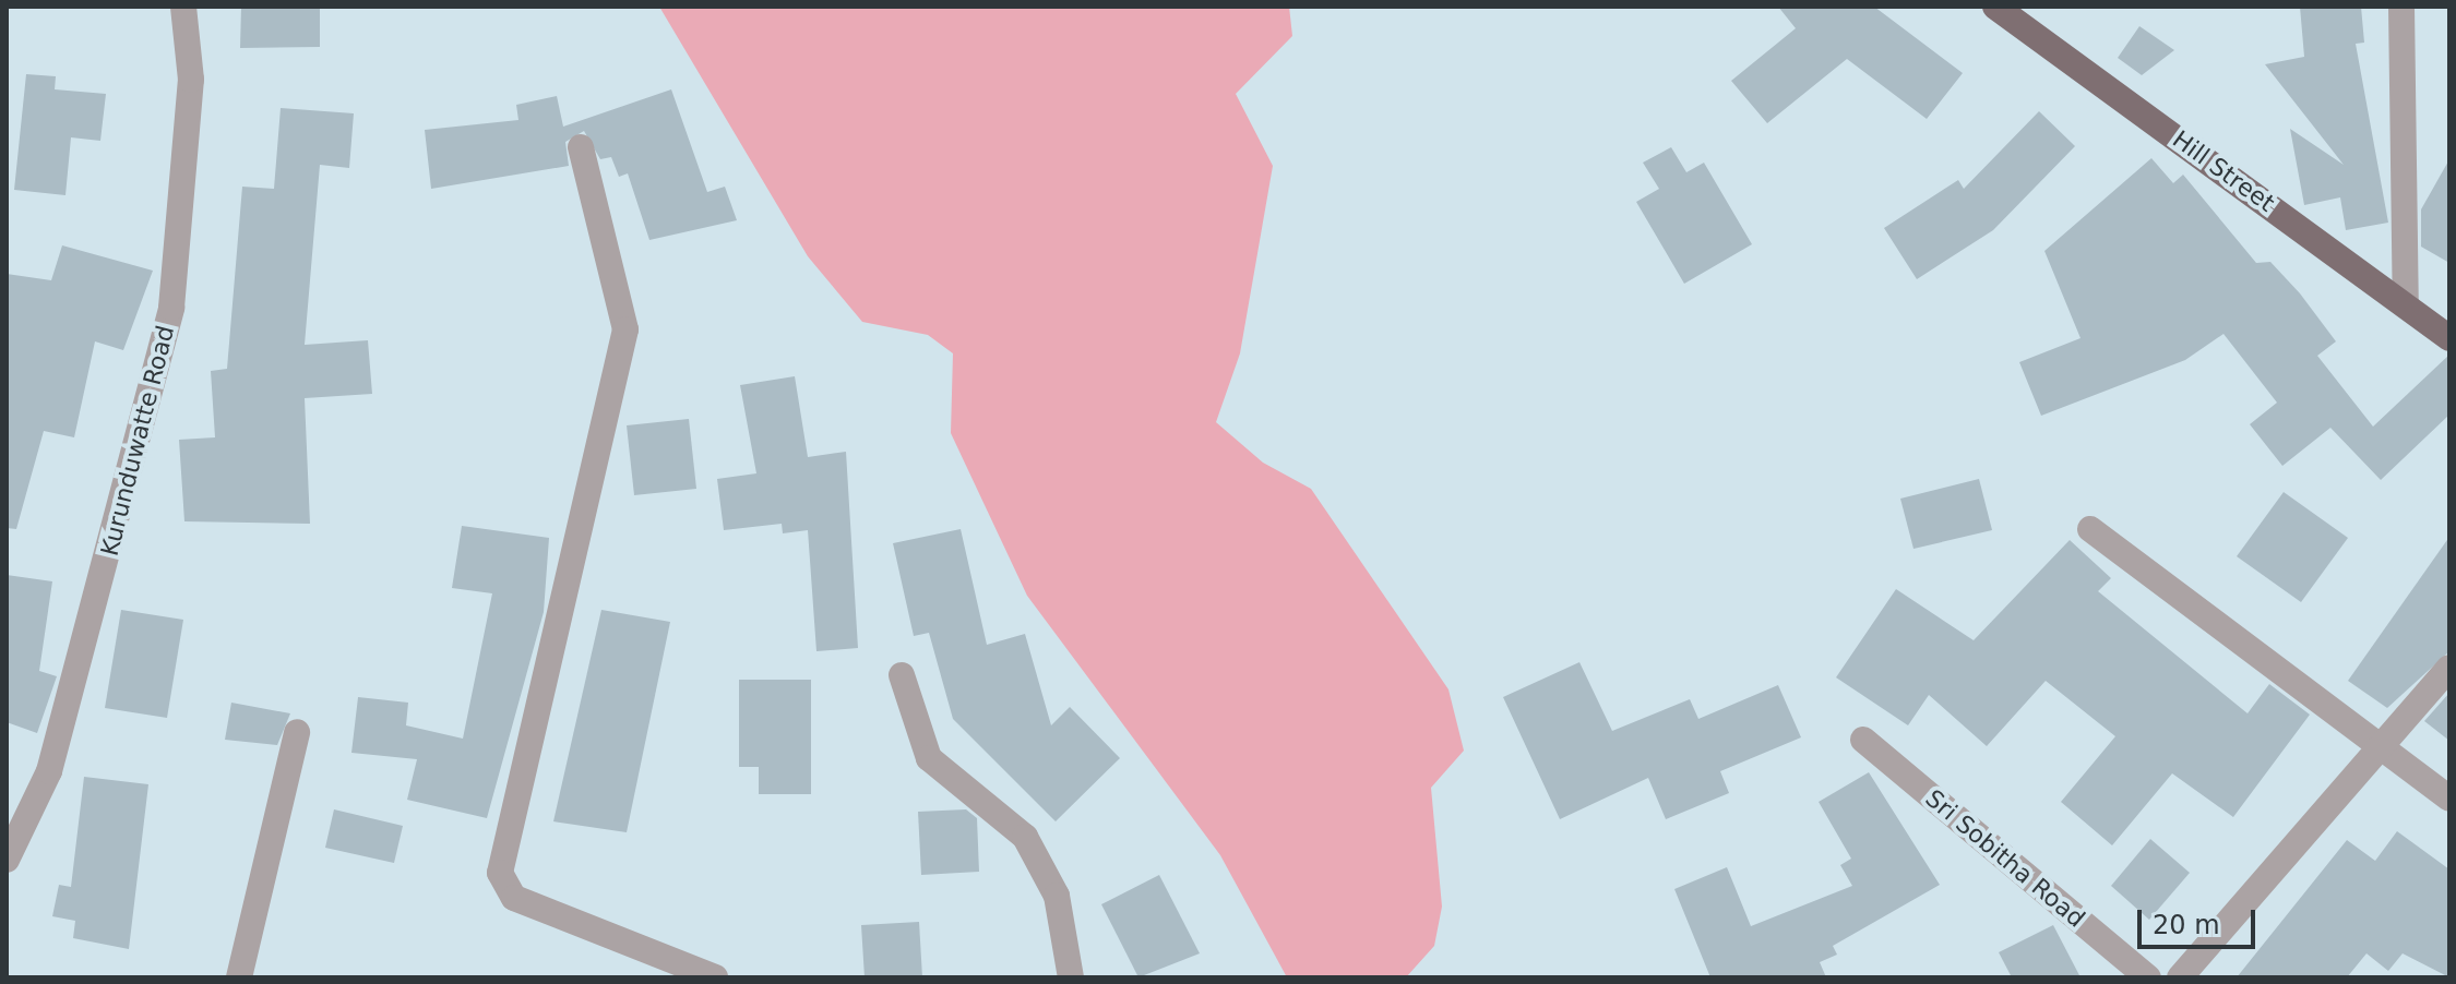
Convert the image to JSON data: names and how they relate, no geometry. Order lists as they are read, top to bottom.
{
  "streets": {
    "main road": ["Hill Street"],
    "street": ["Kurunduwatte Road", "Sri Sobitha Road"]
  },
  "scale_bar": "20 m"
}
